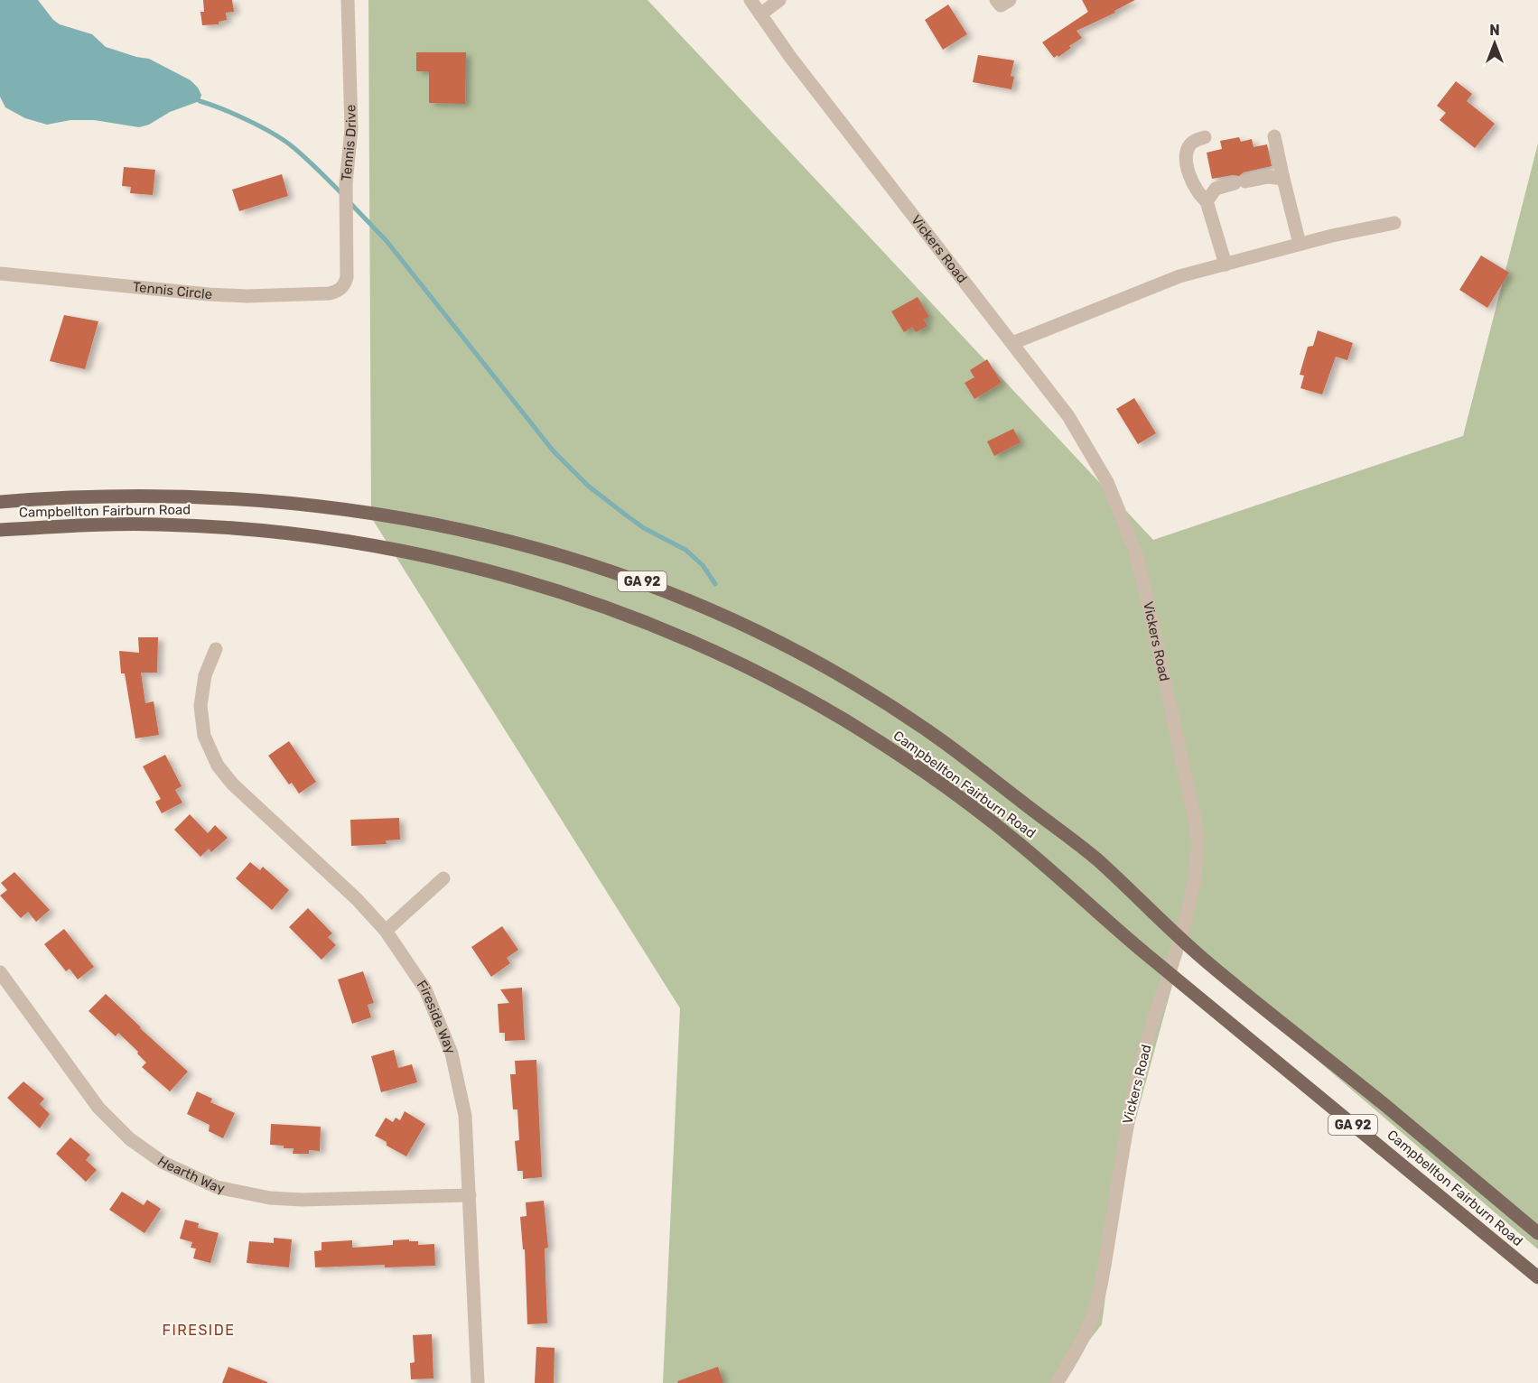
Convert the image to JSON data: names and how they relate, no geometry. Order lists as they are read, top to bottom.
{
  "streets": {
    "main road": ["Campbellton Fairburn Road", "GA 92"],
    "street": [
      "Tennis Drive",
      "Vickers Road",
      "Tennis Circle",
      "Fireside Way",
      "Hearth Way"
    ]
  },
  "crossings": [
    ["Tennis Drive", "Tennis Circle"],
    ["Vickers Road", "Campbellton Fairburn Road"],
    ["Fireside Way", "Hearth Way"]
  ],
  "districts": ["FIRESIDE"],
  "north": "top"
}
